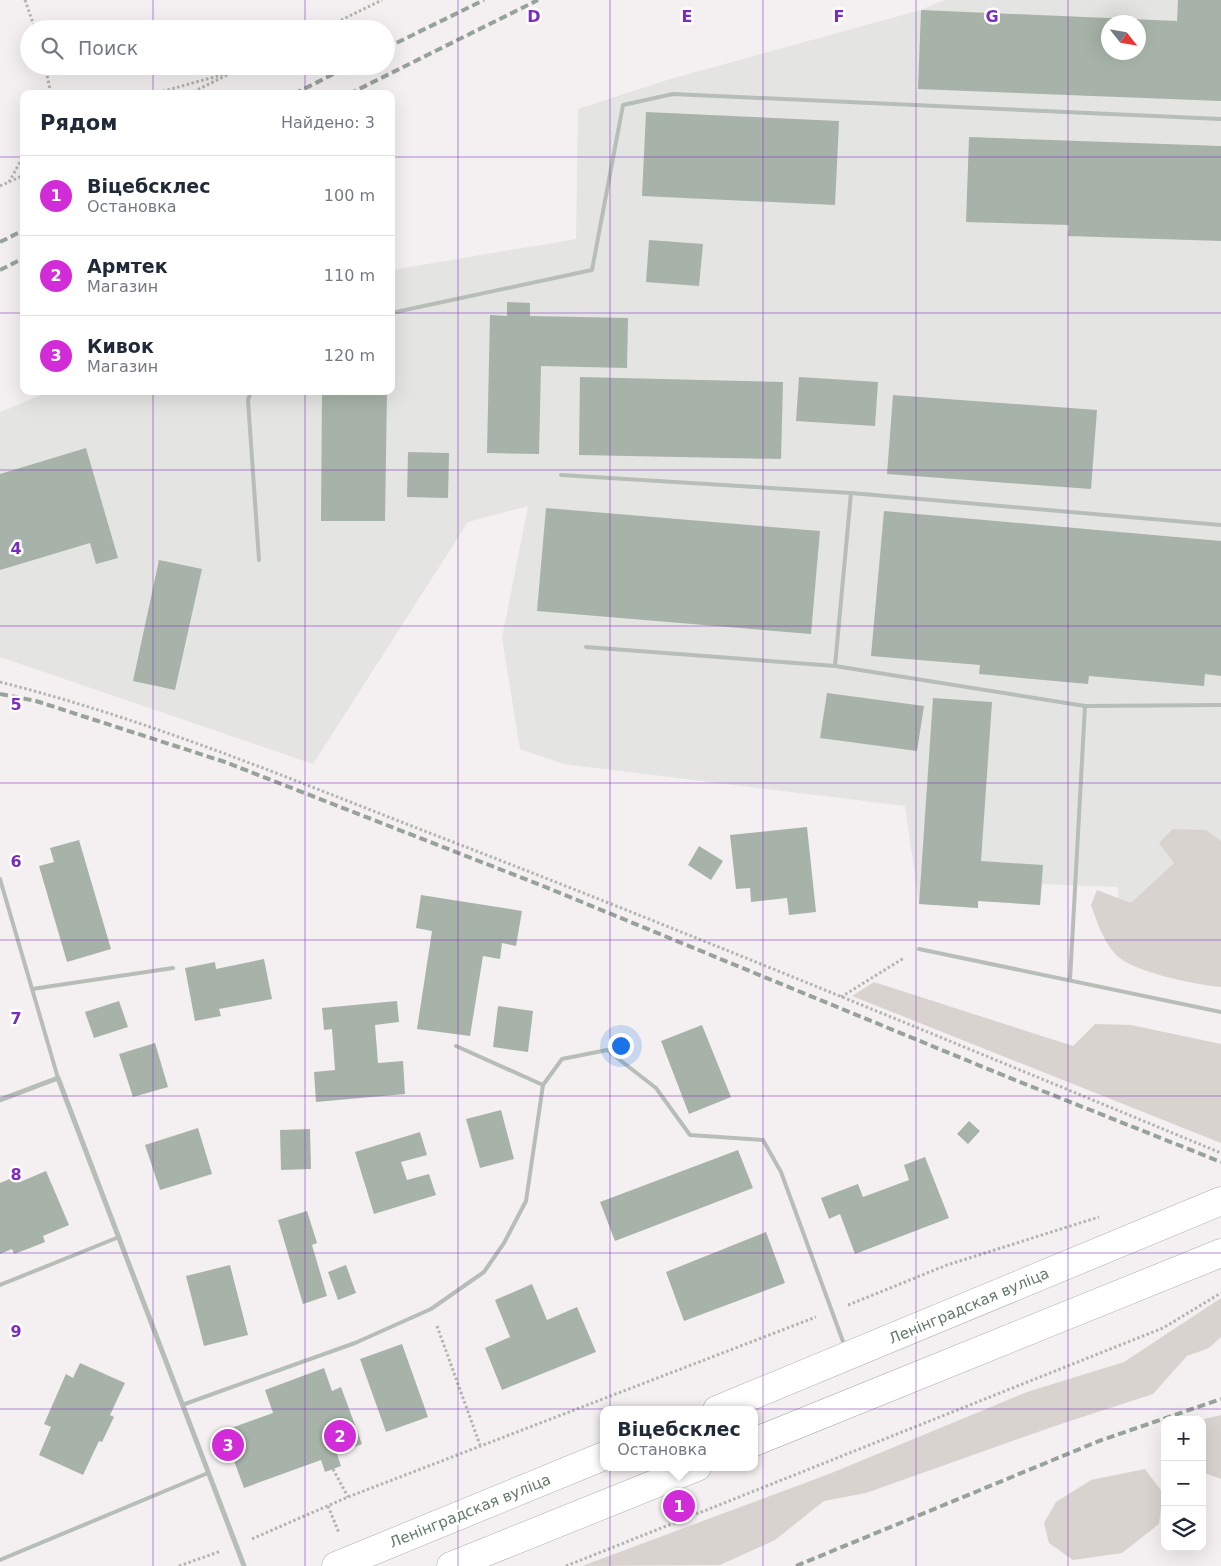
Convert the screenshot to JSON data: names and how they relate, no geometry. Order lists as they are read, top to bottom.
{
  "streets": {
    "main road": ["Ленінградская вуліца"]
  },
  "north": "bottom right",
  "page": {
    "search": "Поиск",
    "heading": ["Рядом", "Найдено: 3"],
    "list": [
      {
        "mark": "1",
        "name": "Віцебсклес",
        "note": "Остановка",
        "value": "100 m"
      },
      {
        "mark": "2",
        "name": "Армтек",
        "note": "Магазин",
        "value": "110 m"
      },
      {
        "mark": "3",
        "name": "Кивок",
        "note": "Магазин",
        "value": "120 m"
      }
    ],
    "popup": ["Віцебсклес", "Остановка"],
    "map_buttons": ["+", "−"],
    "pins": ["2", "3", "1"]
  },
  "grid": {
    "columns": [
      "D",
      "E",
      "F",
      "G"
    ],
    "rows": [
      "4",
      "5",
      "6",
      "7",
      "8",
      "9"
    ]
  }
}
